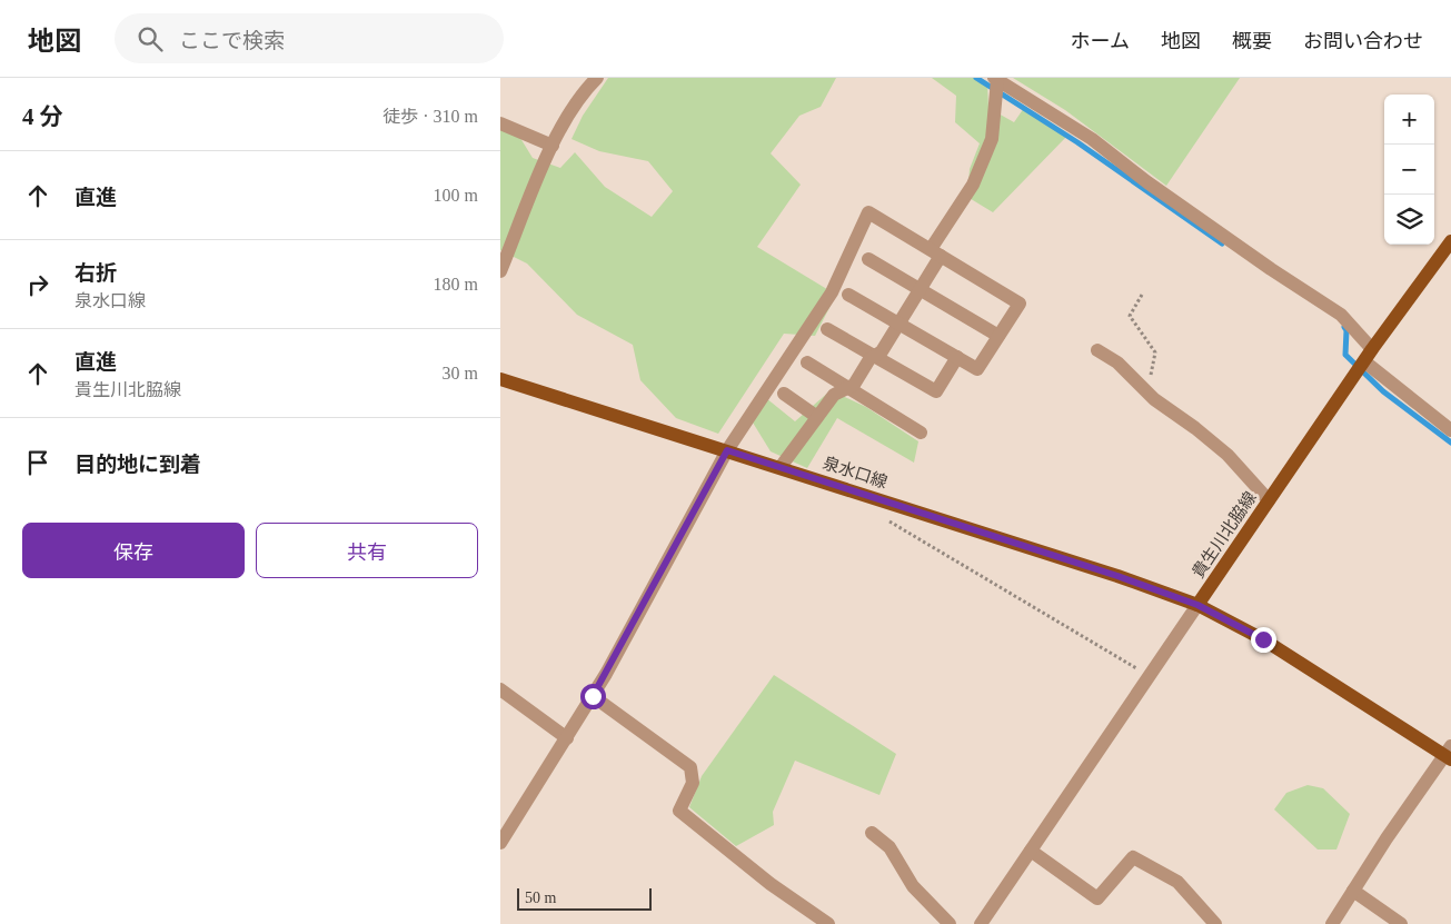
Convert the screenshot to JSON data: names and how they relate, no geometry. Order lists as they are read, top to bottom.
{
  "streets": {
    "main road": ["泉水口線", "貴生川北脇線"]
  },
  "crossings": [
    ["泉水口線", "貴生川北脇線"]
  ],
  "scale_bar": "50 m",
  "page": {
    "header": "地図",
    "search": "ここで検索",
    "nav": [
      "ホーム",
      "地図",
      "概要",
      "お問い合わせ"
    ],
    "heading": ["4 分", "徒歩 · 310 m"],
    "map_buttons": ["+", "−"],
    "list": [
      ["直進", "100 m"],
      ["右折", "泉水口線", "180 m"],
      ["直進", "貴生川北脇線", "30 m"],
      "目的地に到着"
    ],
    "buttons": ["保存", "共有"],
    "scale": "50 m"
  }
}
